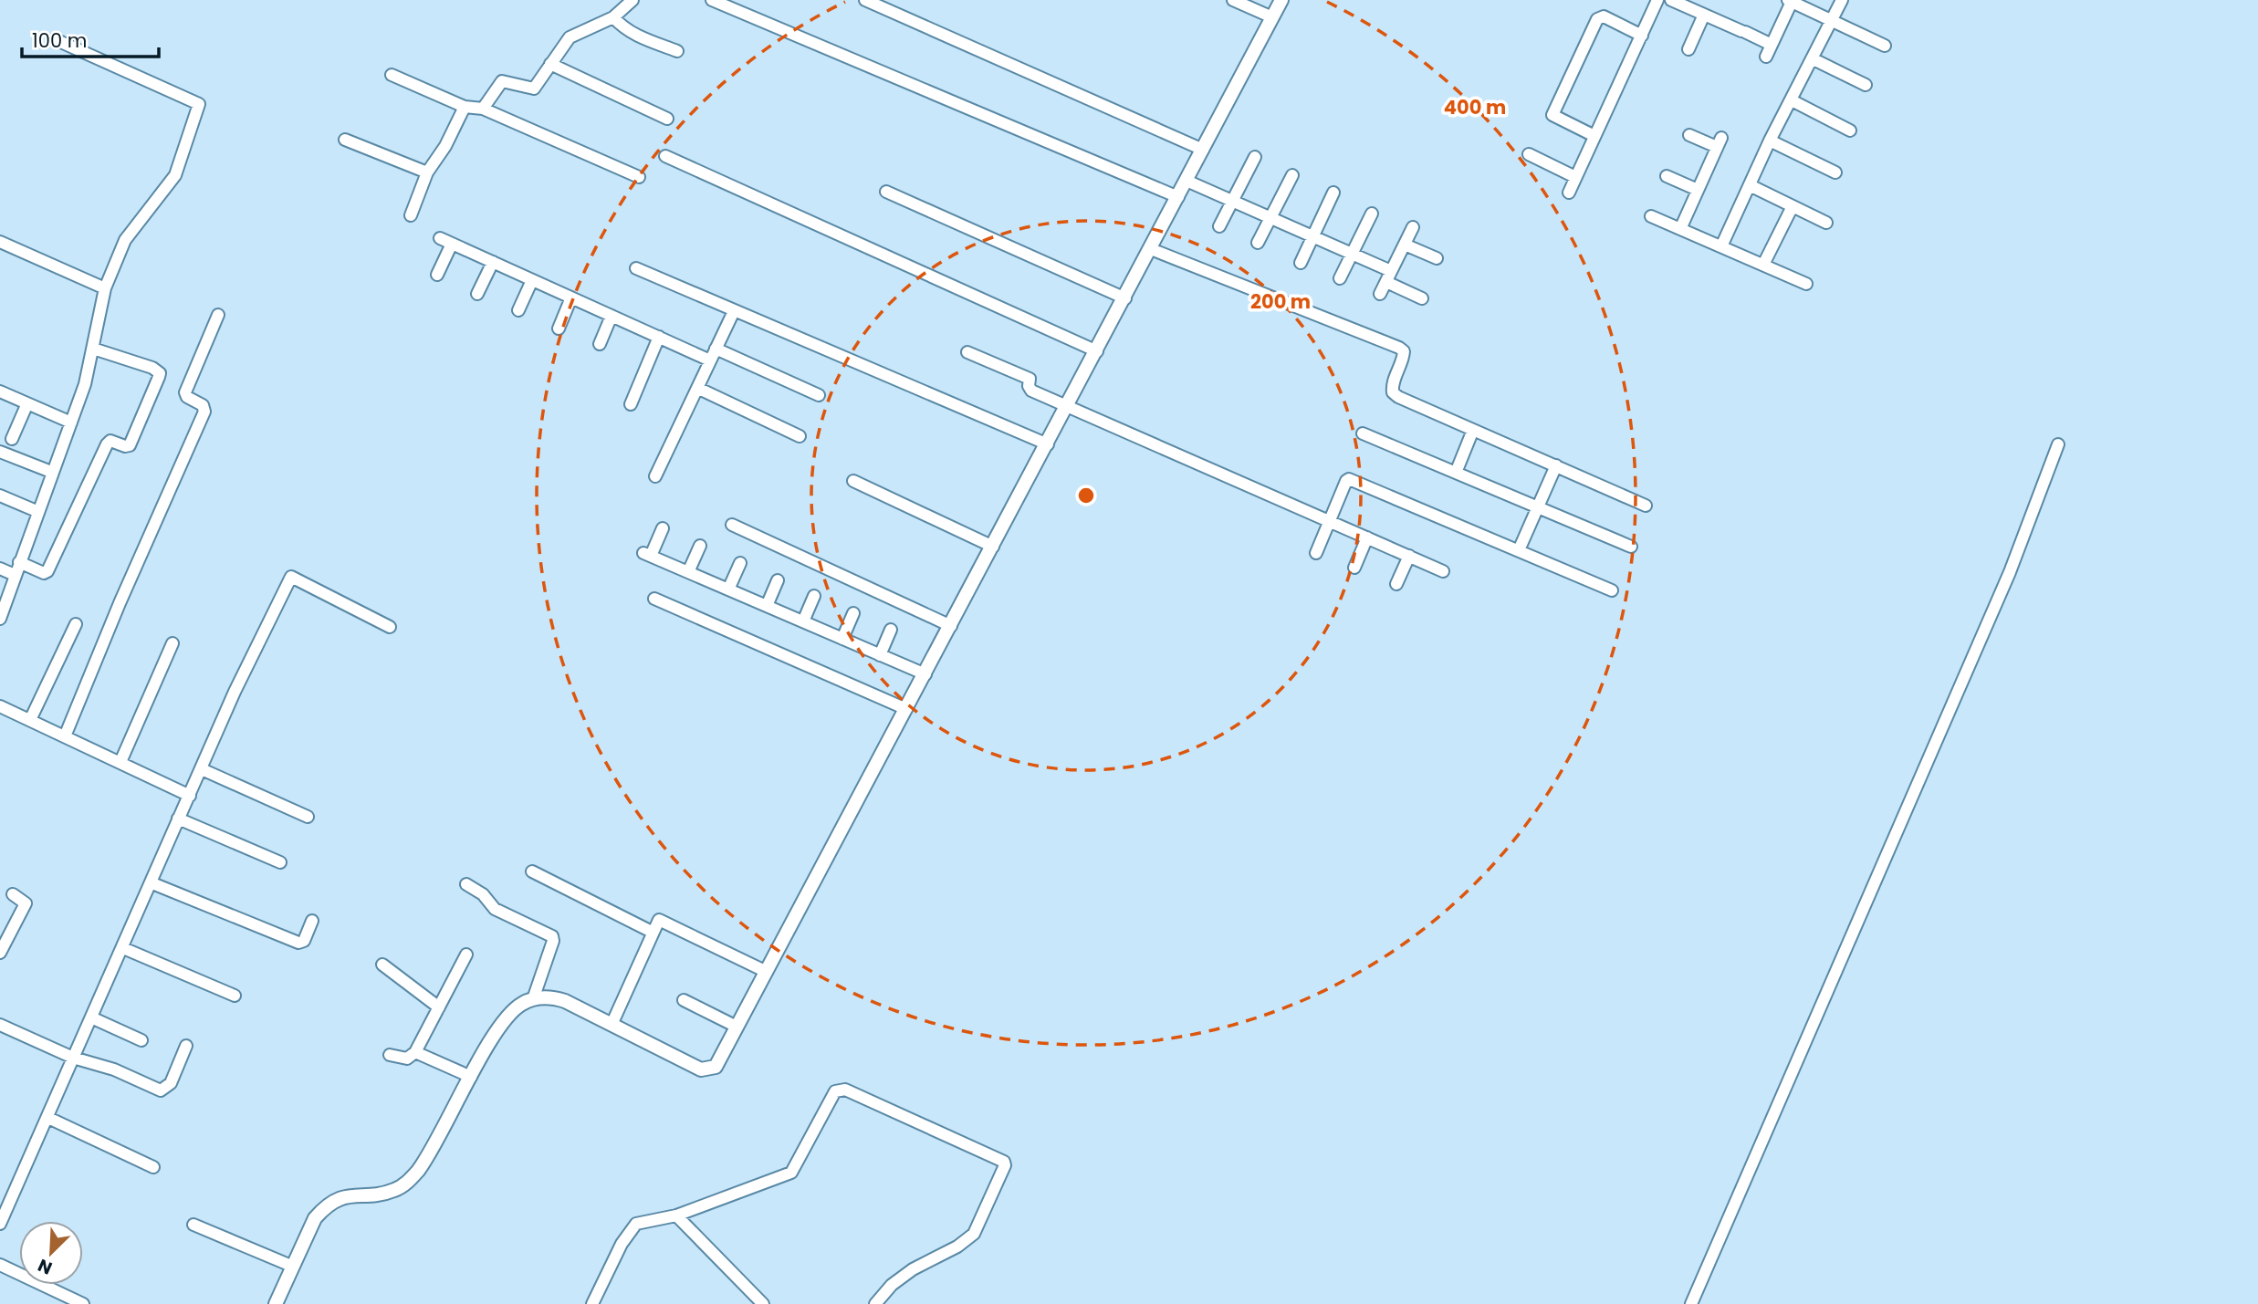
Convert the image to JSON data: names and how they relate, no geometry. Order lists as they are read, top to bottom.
{
  "scale_bar": "100 m",
  "north": "bottom left",
  "rings": ["400 m", "200 m"]
}
